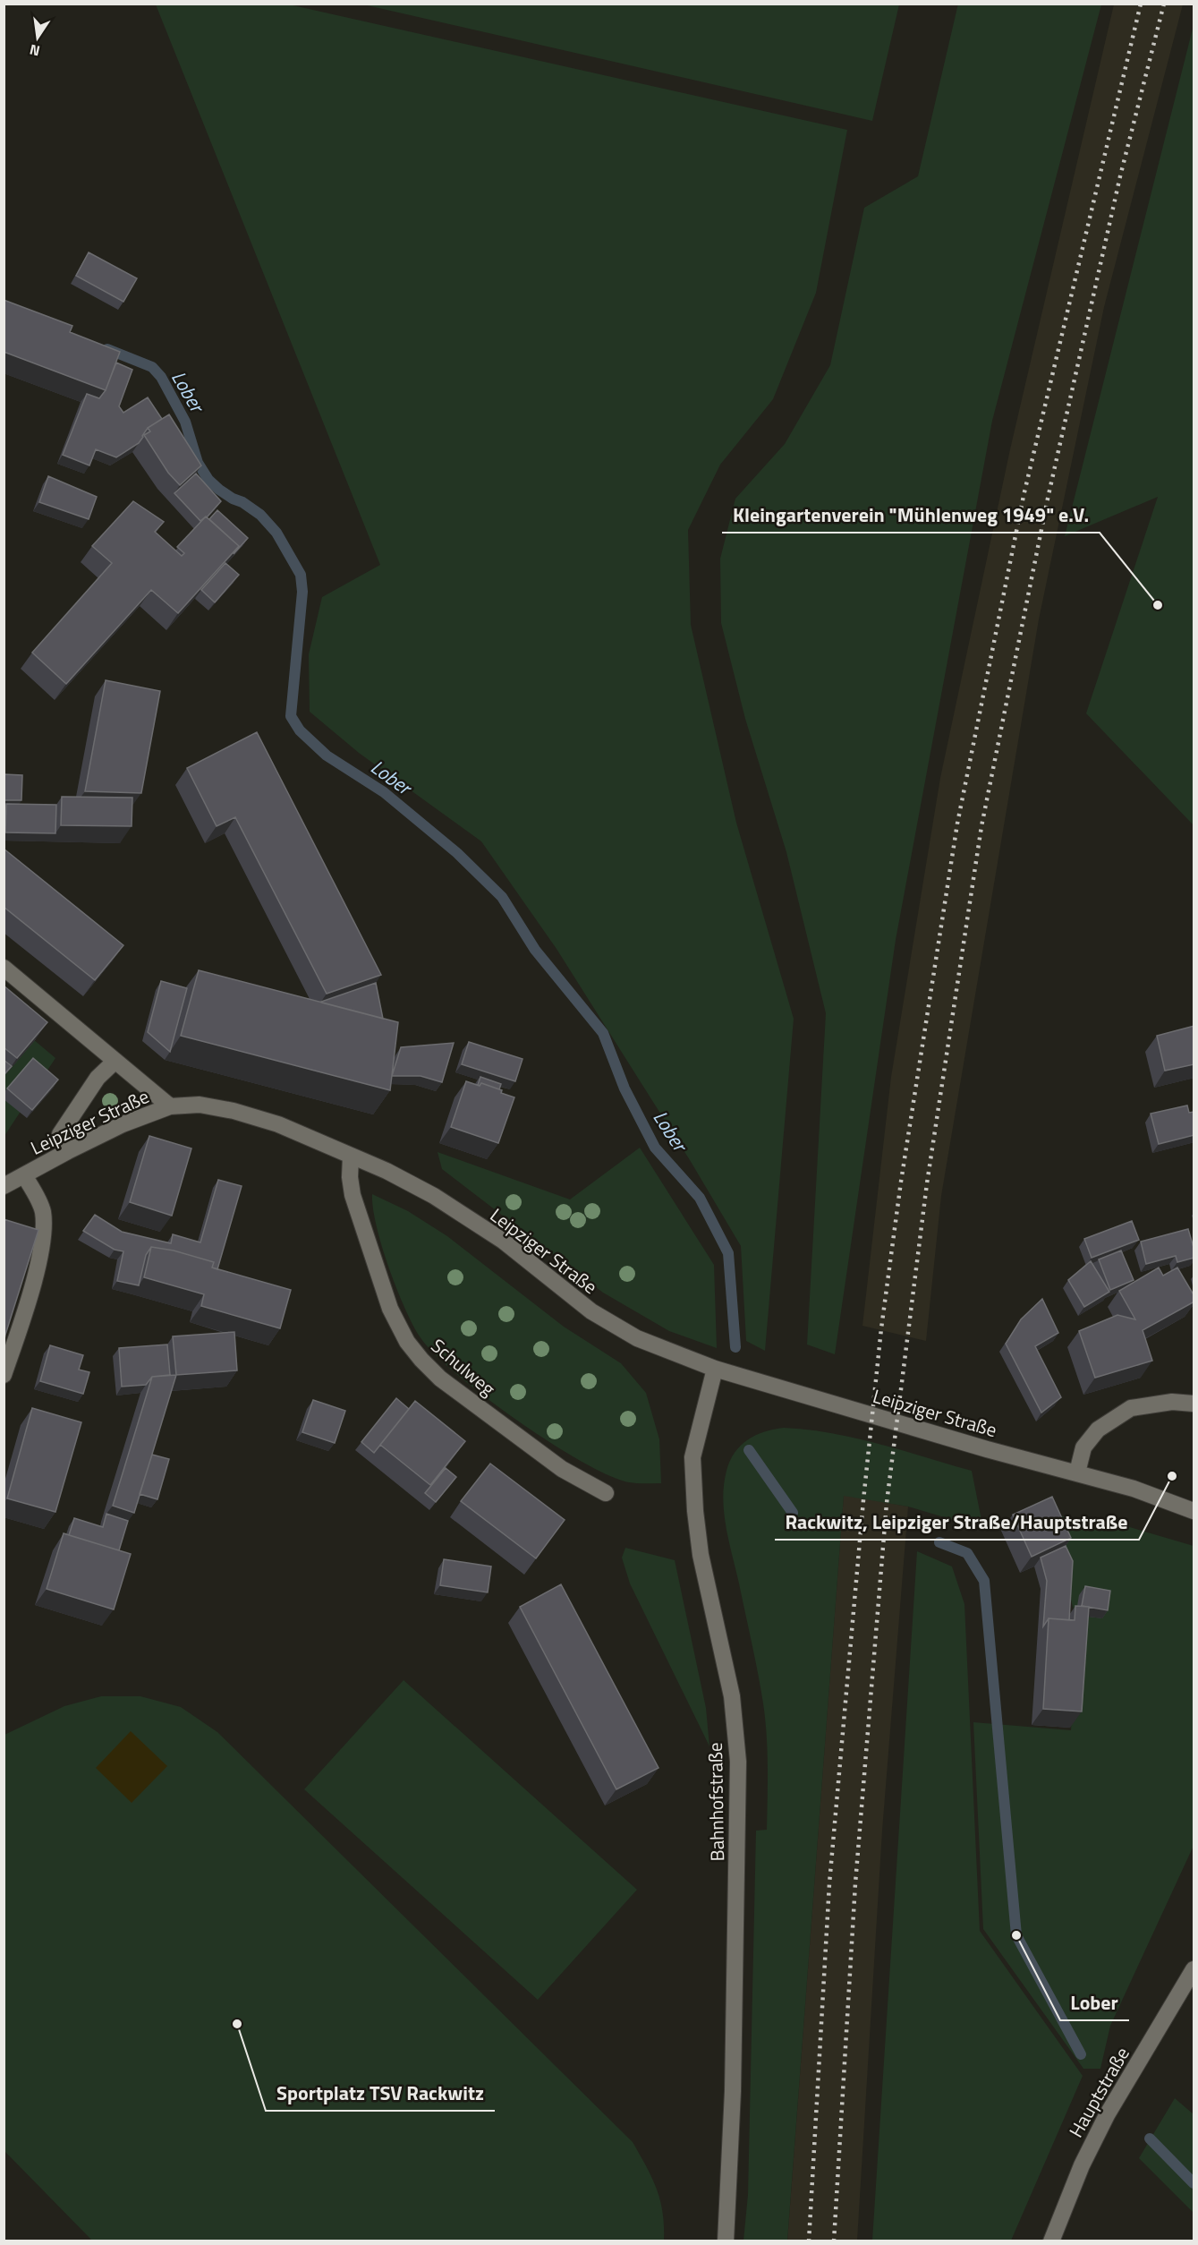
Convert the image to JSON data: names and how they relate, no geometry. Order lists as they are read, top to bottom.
{
  "streets": {
    "street": [
      "Leipziger Straße",
      "Schulweg",
      "Bahnhofstraße",
      "Hauptstraße"
    ]
  },
  "crossings": [
    ["Leipziger Straße", "Schulweg"],
    ["Leipziger Straße", "Bahnhofstraße"]
  ],
  "water": ["Lober"],
  "places": [
    "Kleingartenverein \"Mühlenweg 1949\" e.V.",
    "Rackwitz, Leipziger Straße/Hauptstraße",
    "Lober",
    "Sportplatz TSV Rackwitz"
  ],
  "north": "bottom"
}
